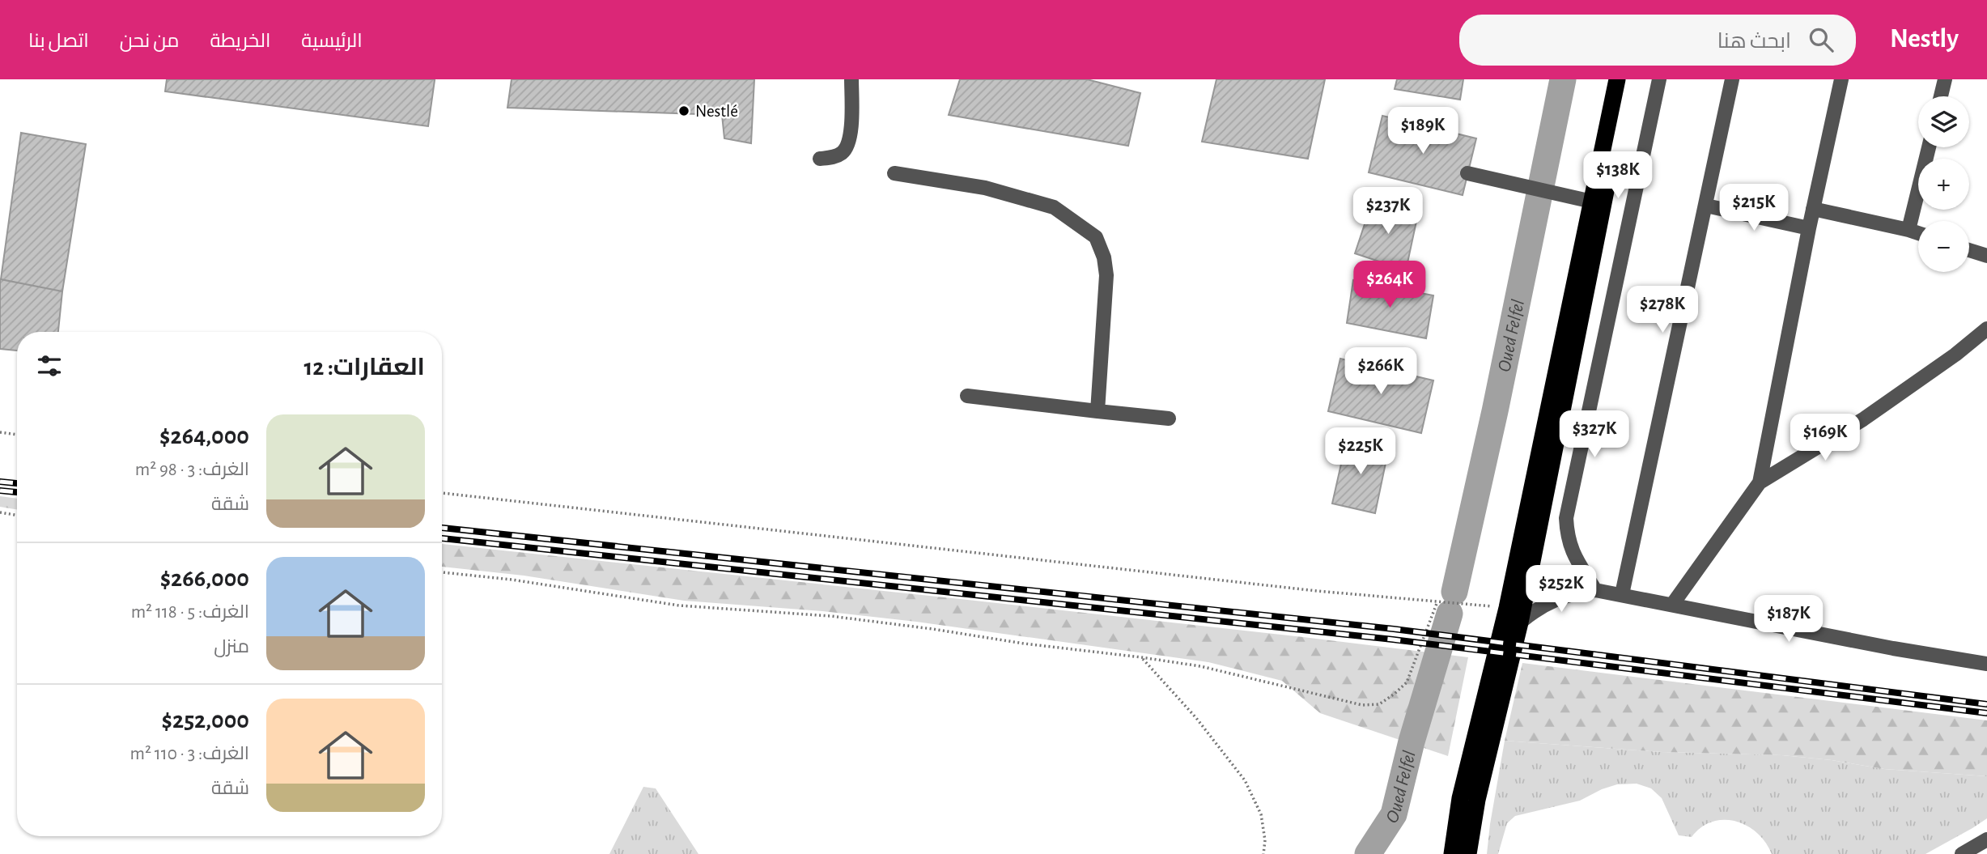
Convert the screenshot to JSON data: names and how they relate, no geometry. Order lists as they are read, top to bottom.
{
  "water": ["Oued Felfel"],
  "places": ["Nestlé"],
  "page": {
    "header": "Nestly",
    "search": "ابحث هنا",
    "nav": [
      "الرئيسية",
      "الخريطة",
      "من نحن",
      "اتصل بنا"
    ],
    "map_buttons": ["+", "−"],
    "price": [
      "$189K",
      "$138K",
      "$215K",
      "$237K",
      "$264K",
      "$278K",
      "$266K",
      "$327K",
      "$169K",
      "$225K",
      "$252K",
      "$187K"
    ],
    "heading": "العقارات: 12",
    "list": [
      {
        "name": "$264,000",
        "note": "الغرف: 3 · 98 m² · شقة"
      },
      {
        "name": "$266,000",
        "note": "الغرف: 5 · 118 m² · منزل"
      },
      {
        "name": "$252,000",
        "note": "الغرف: 3 · 110 m² · شقة"
      }
    ]
  }
}
